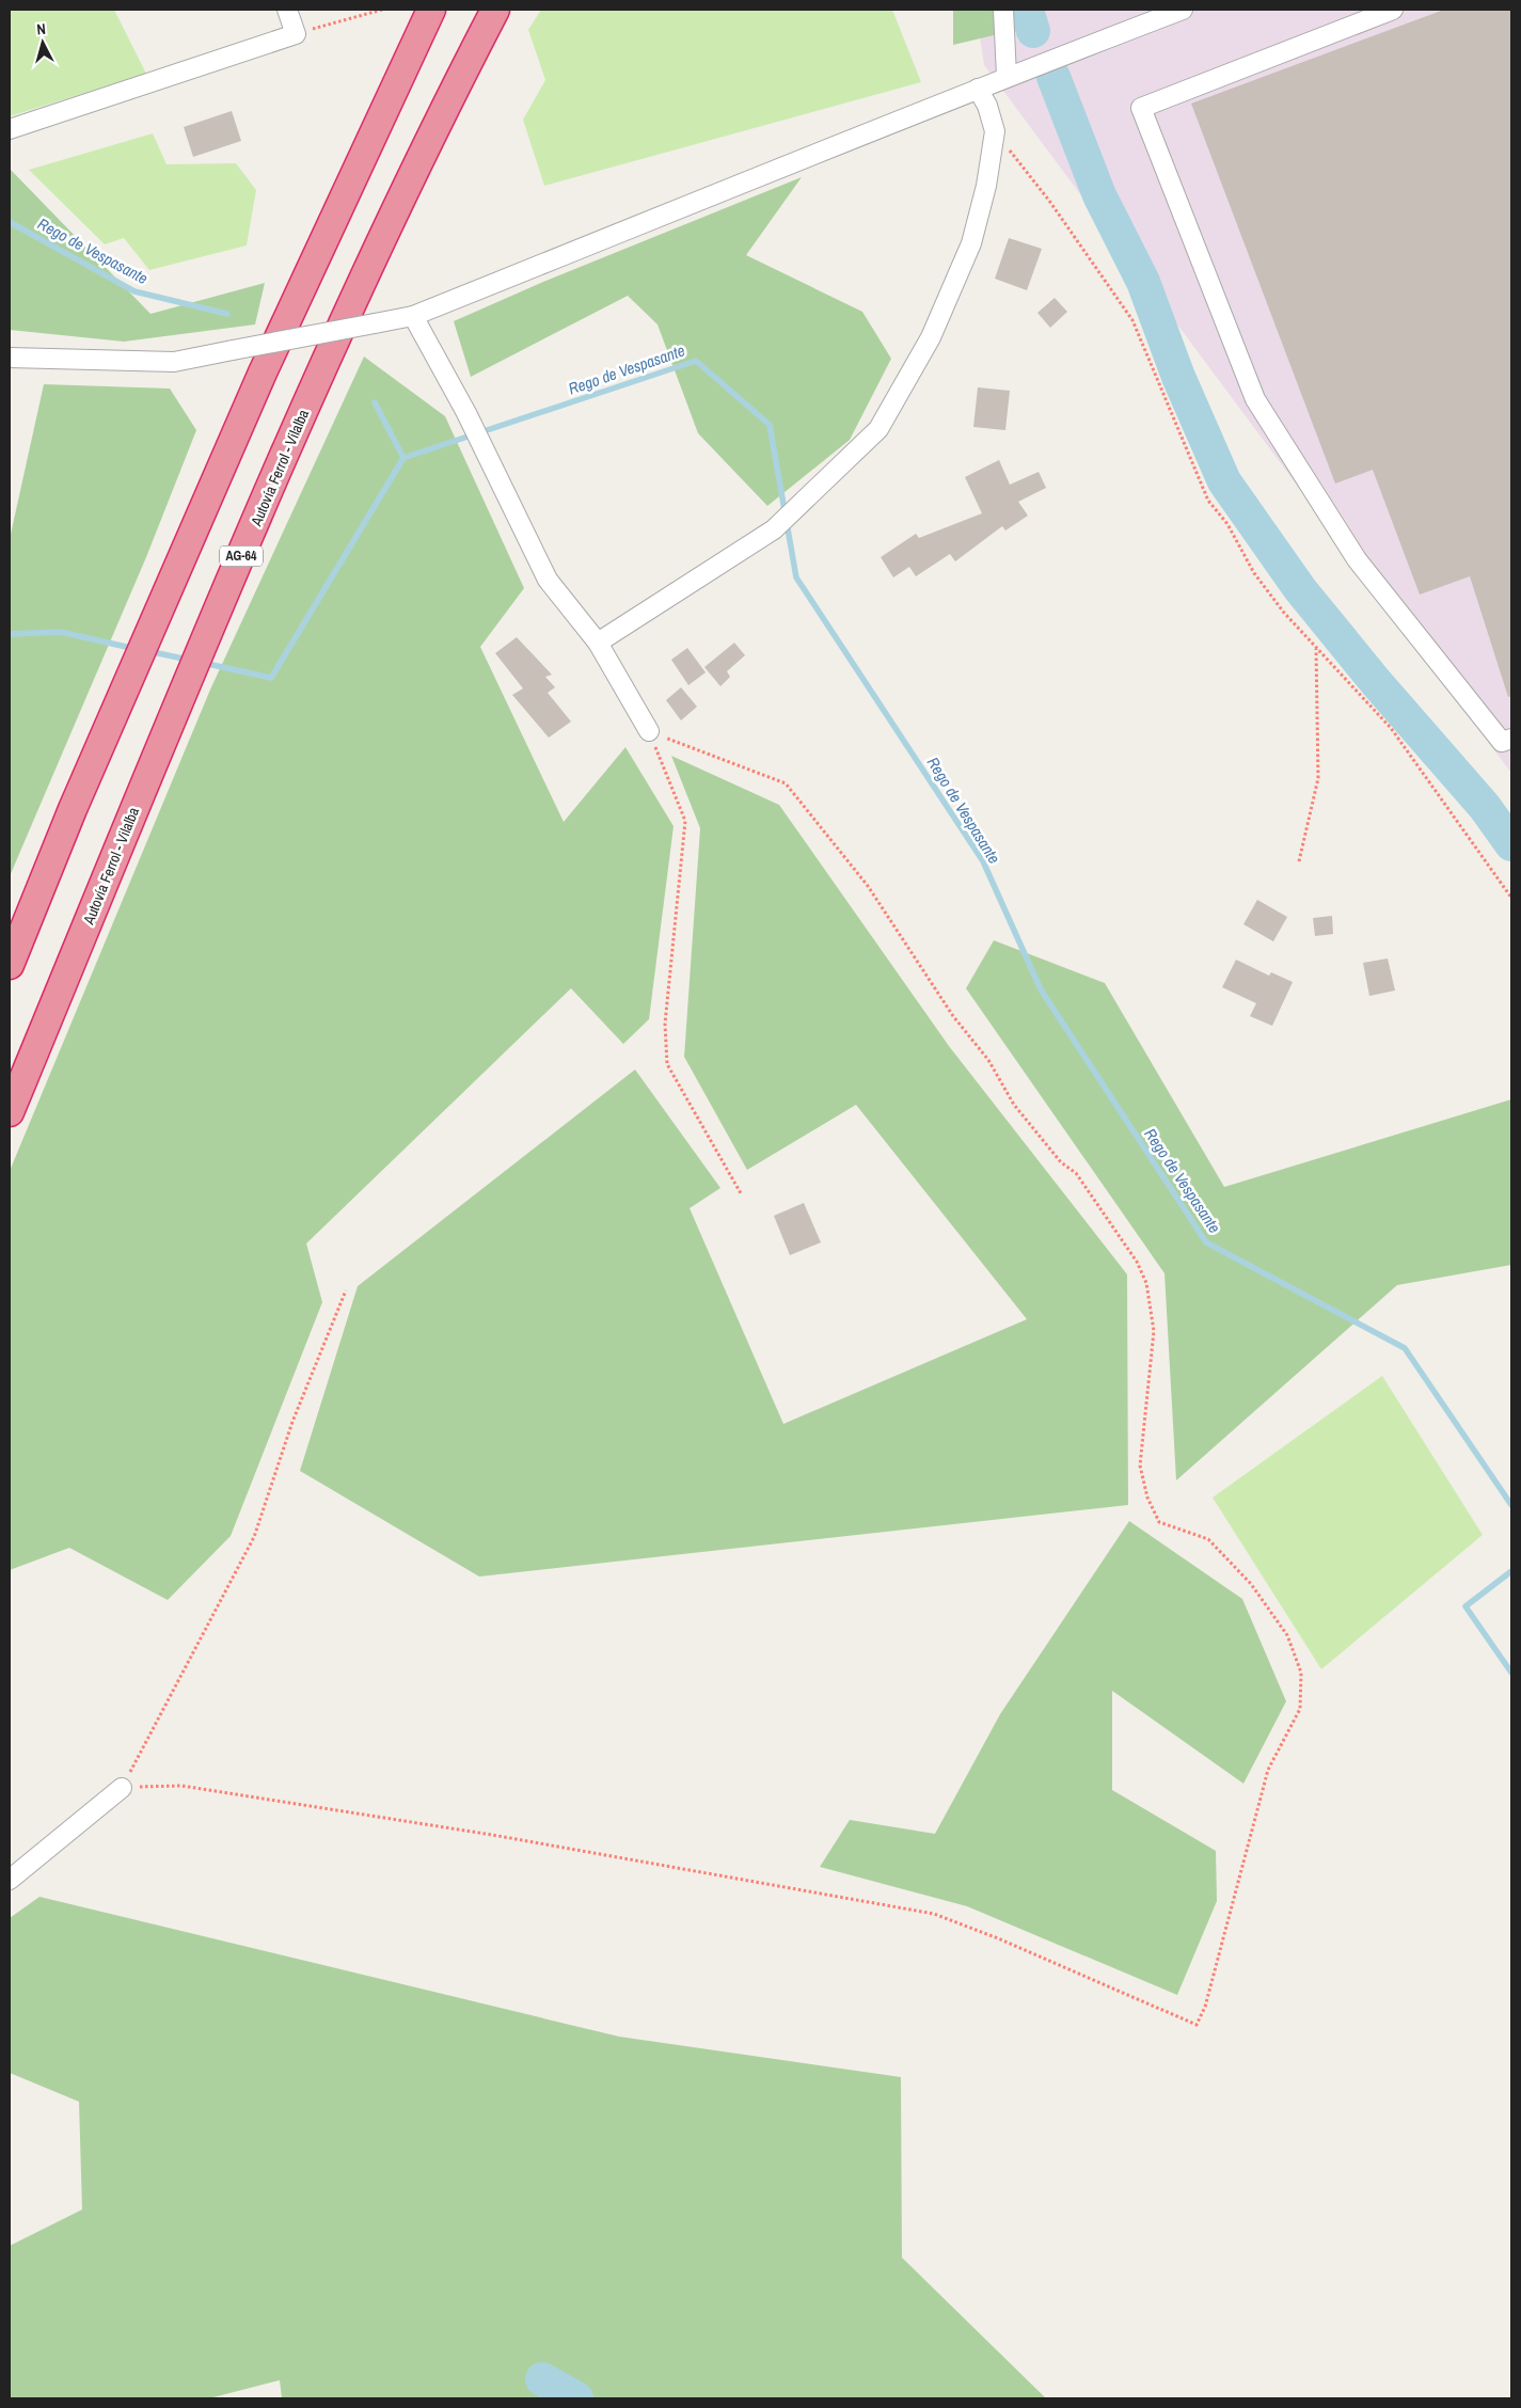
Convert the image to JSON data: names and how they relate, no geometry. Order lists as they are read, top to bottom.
{
  "streets": {
    "highway": ["Autovía Ferrol - Vilalba", "AG-64"]
  },
  "water": ["Rego de Vespasante"],
  "north": "top"
}
